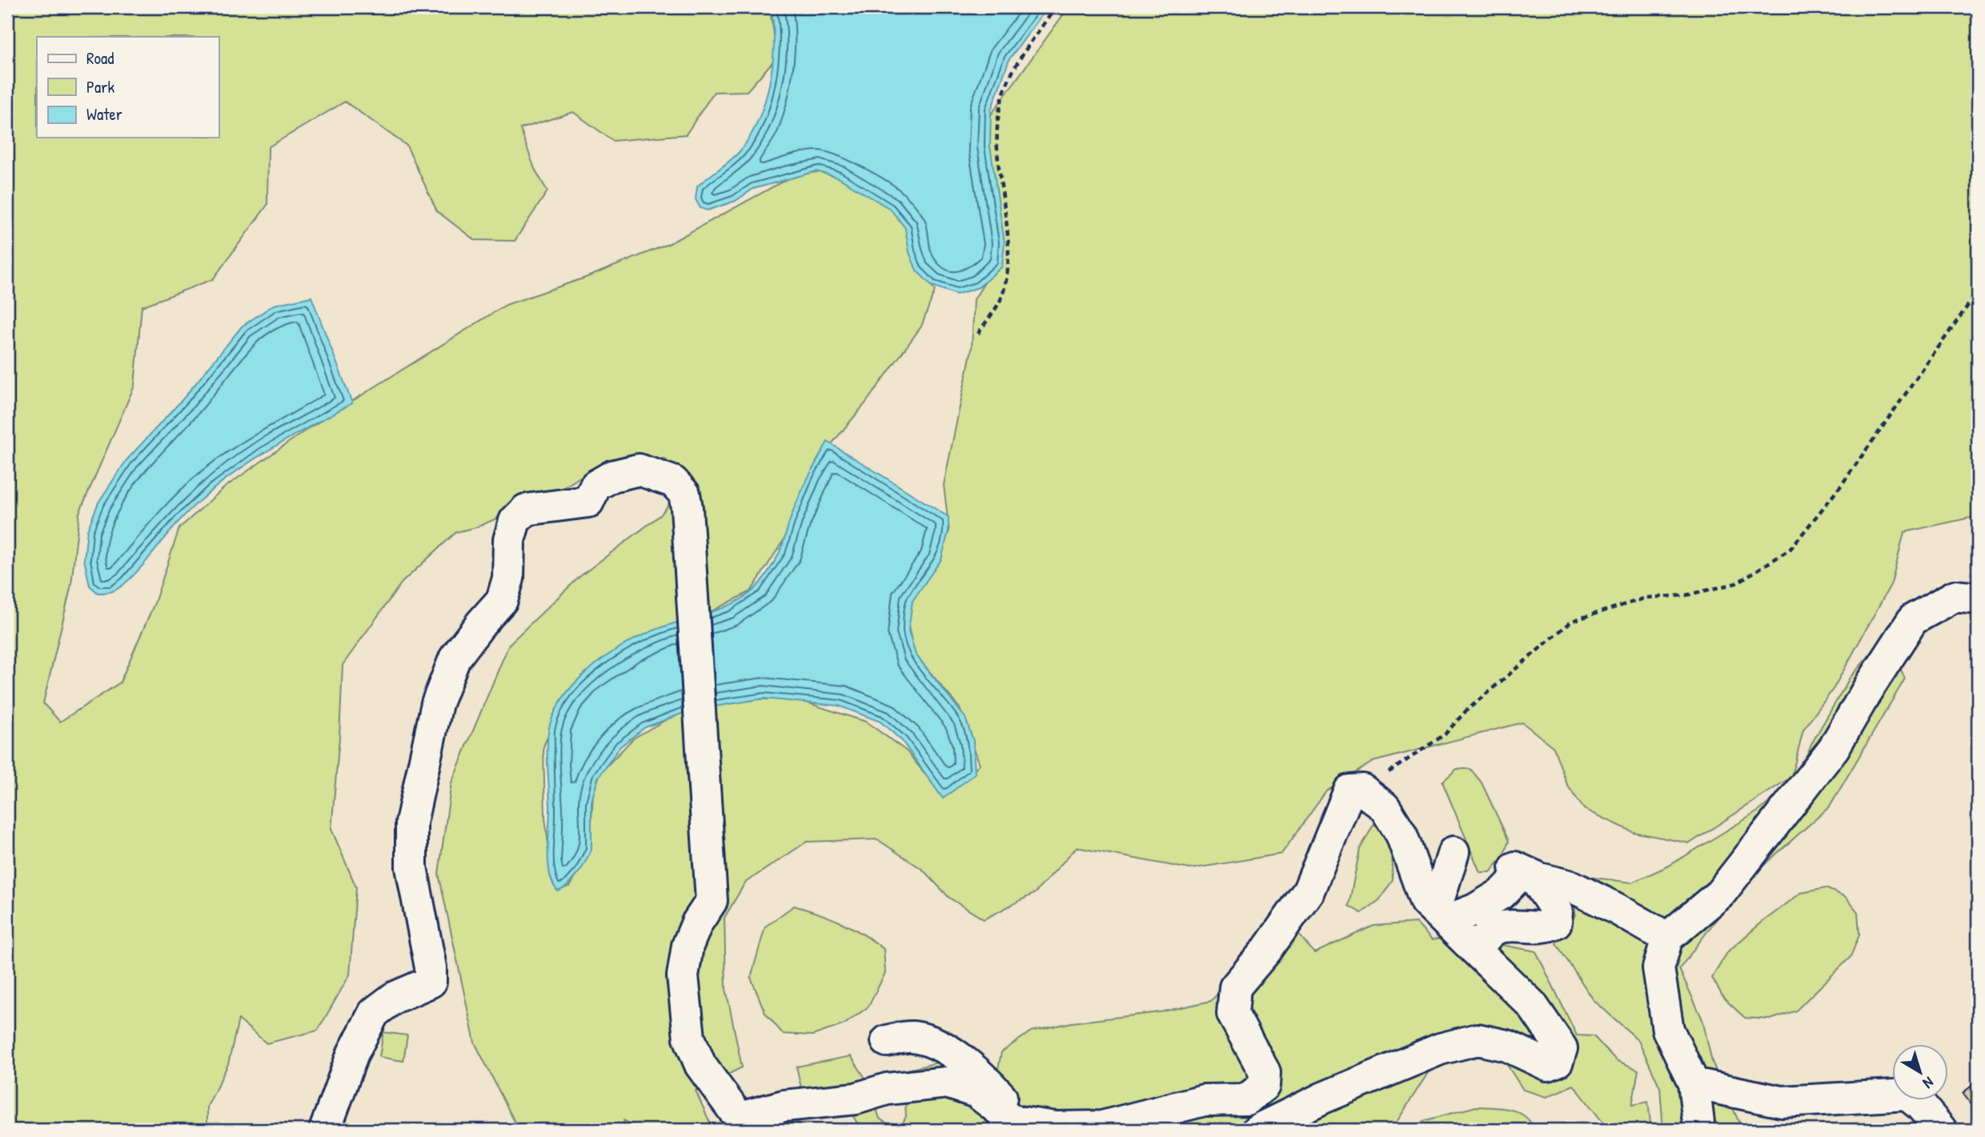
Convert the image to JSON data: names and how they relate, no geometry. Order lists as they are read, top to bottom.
{
  "legend": ["Road", "Park", "Water"],
  "north": "bottom right"
}
